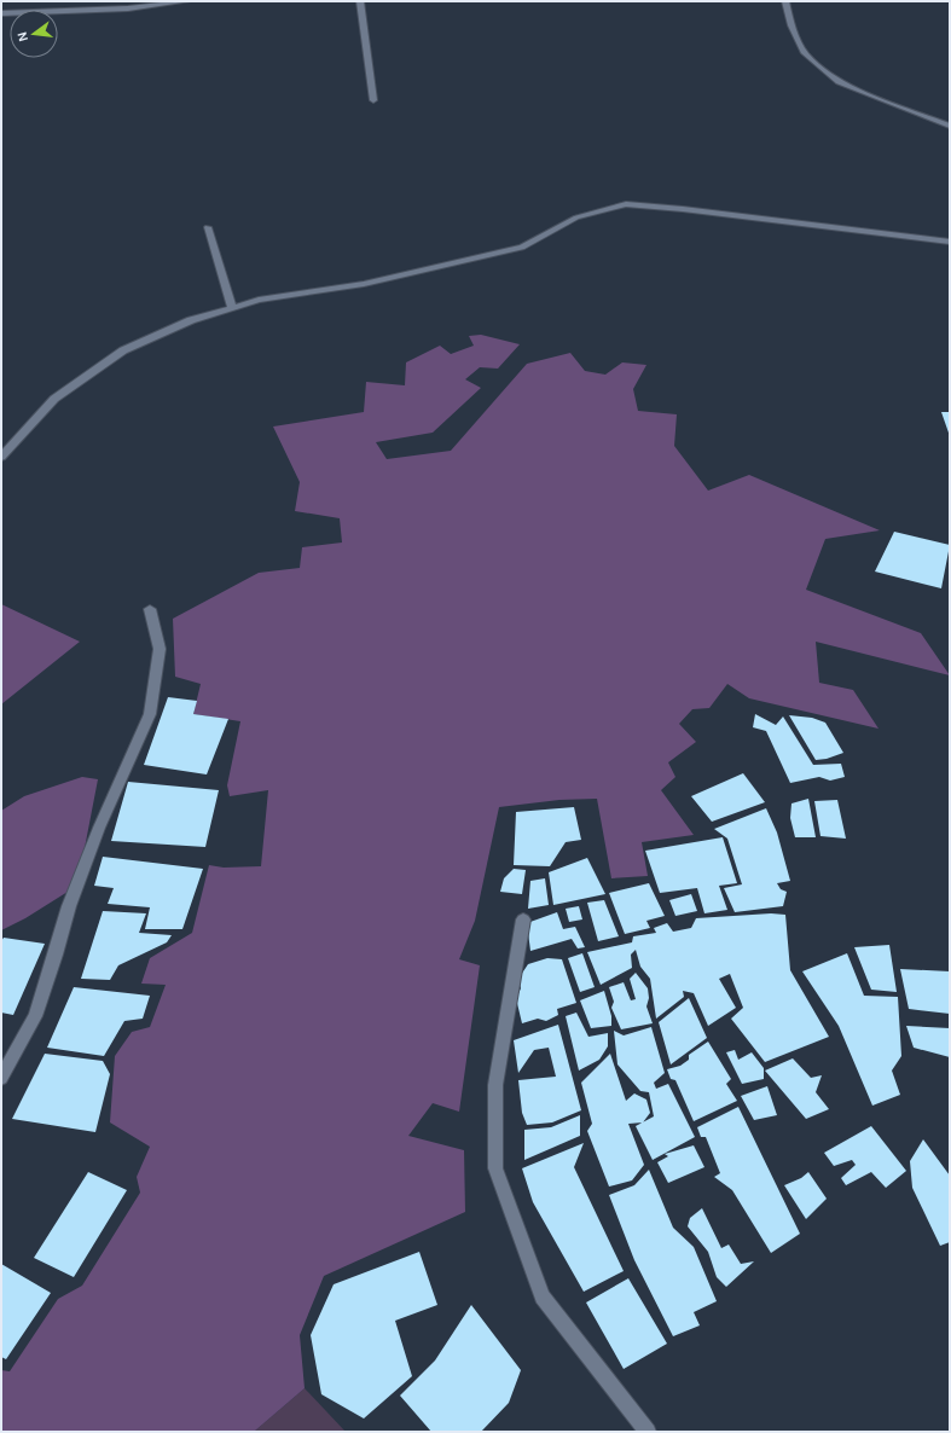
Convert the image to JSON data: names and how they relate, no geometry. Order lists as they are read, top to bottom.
{
  "north": "left"
}
